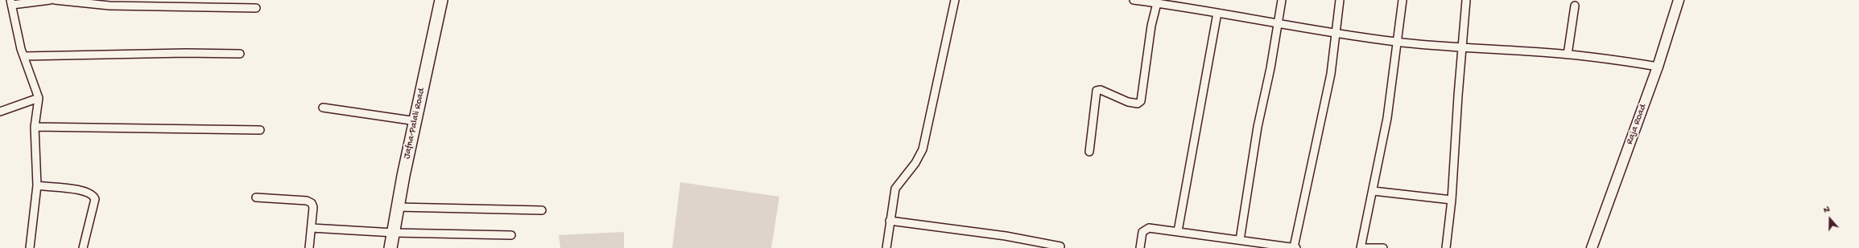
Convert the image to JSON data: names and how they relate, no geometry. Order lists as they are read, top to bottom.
{
  "streets": {
    "main road": ["Jafna-Palali Road"],
    "street": ["Raja Road"]
  },
  "north": "top"
}
